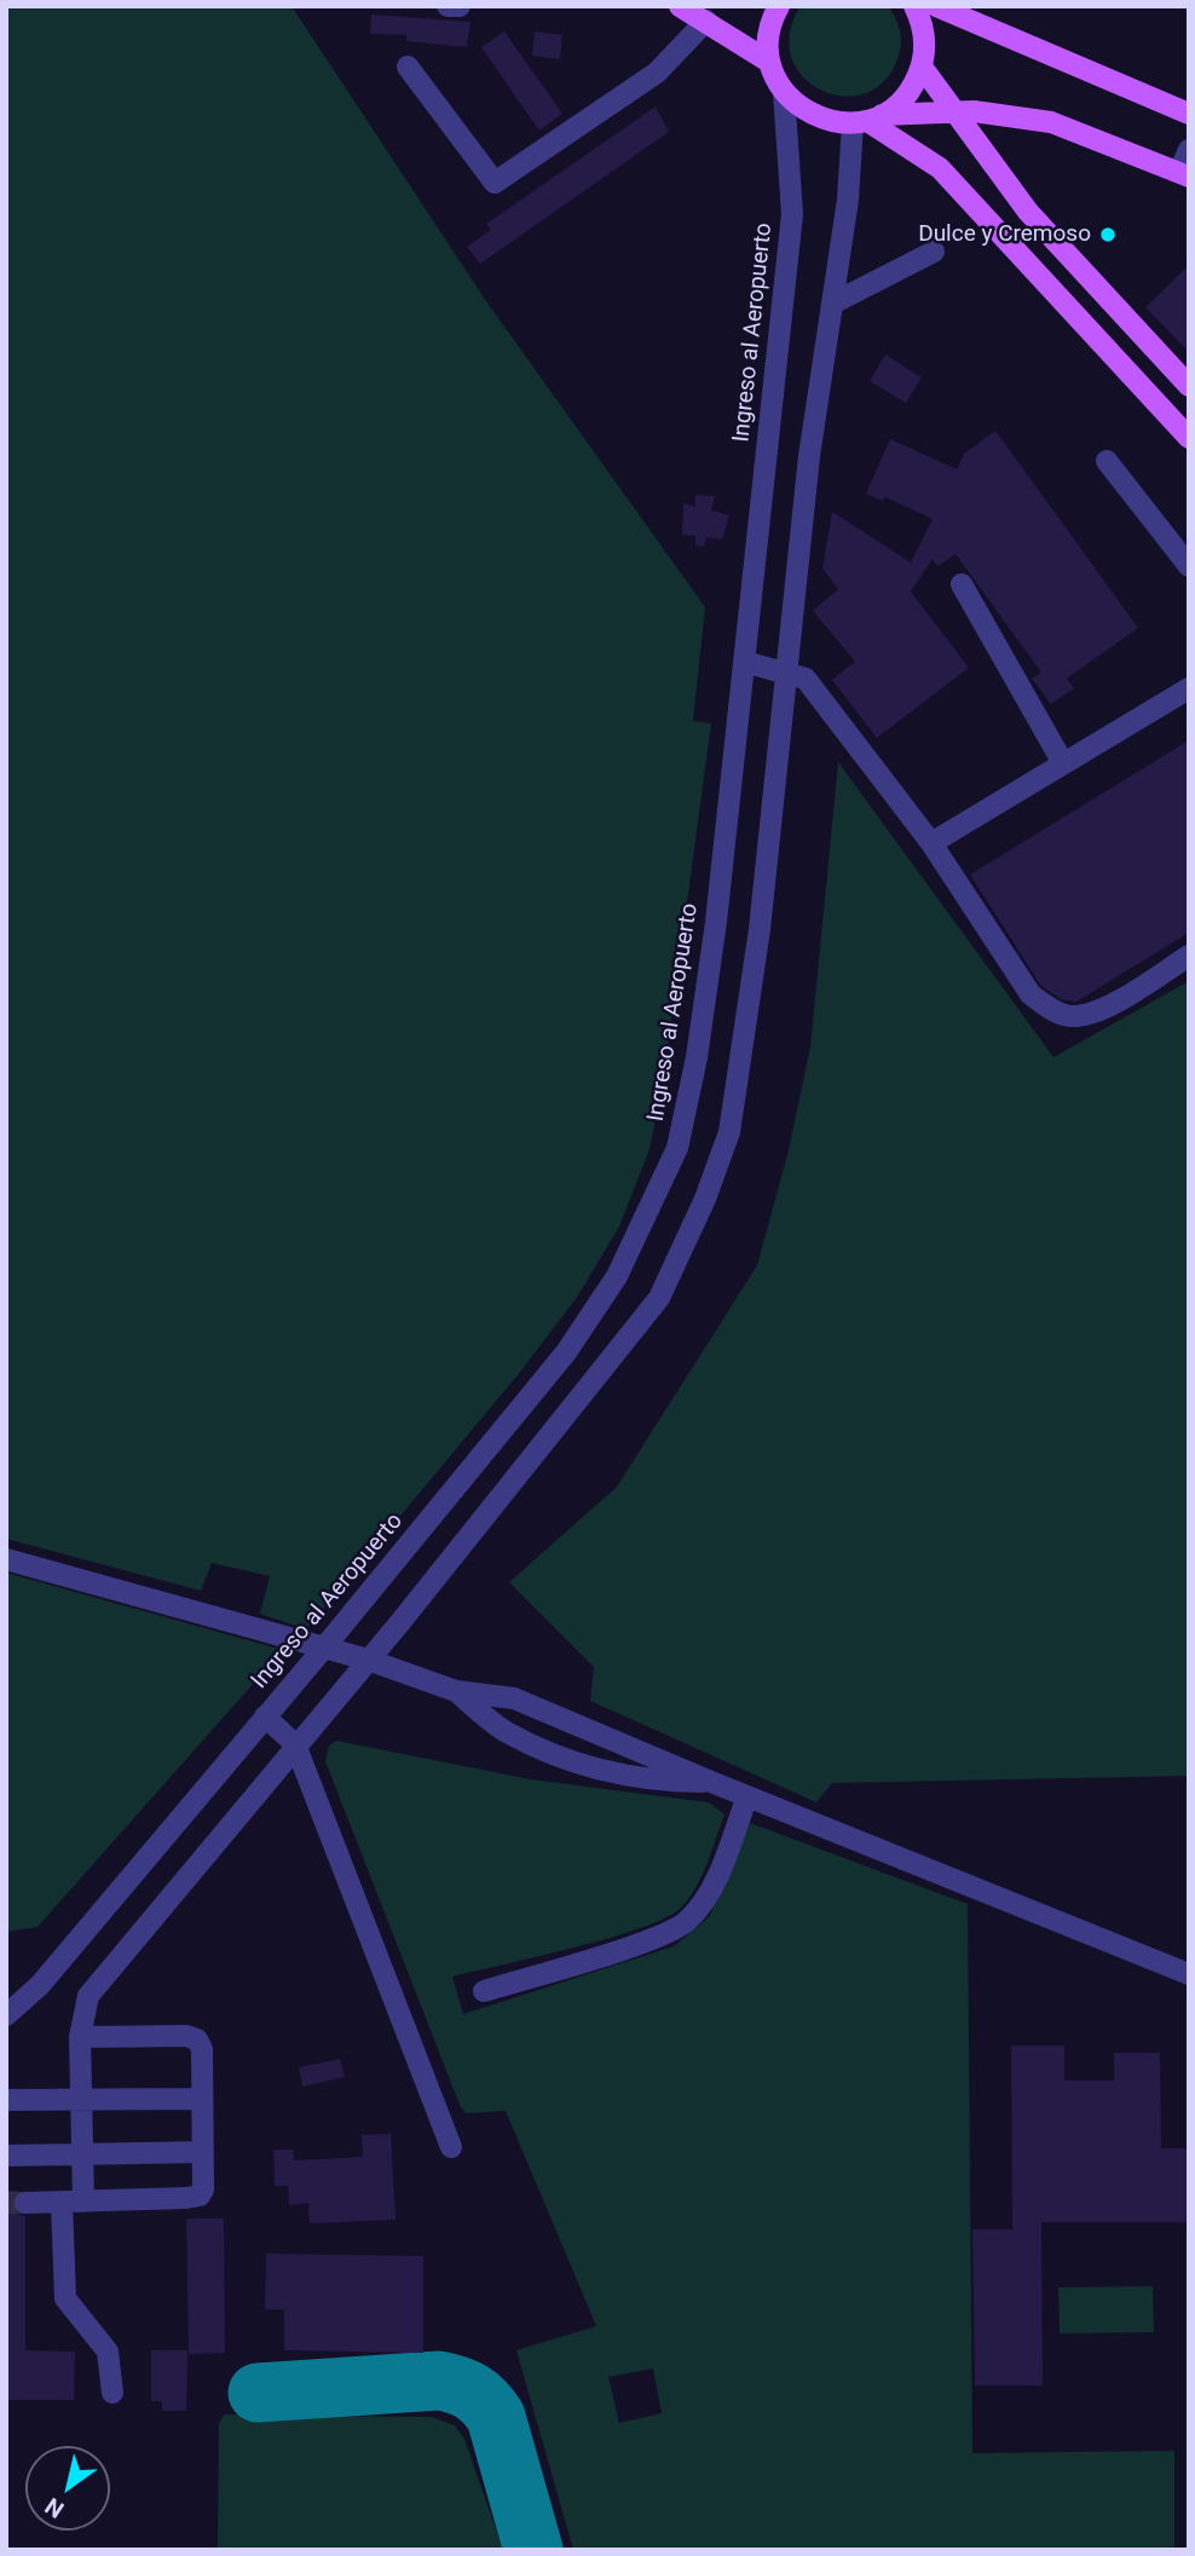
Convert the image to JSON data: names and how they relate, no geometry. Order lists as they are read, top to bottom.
{
  "streets": {
    "street": ["Ingreso al Aeropuerto"]
  },
  "places": ["Dulce y Cremoso"],
  "north": "bottom left"
}
